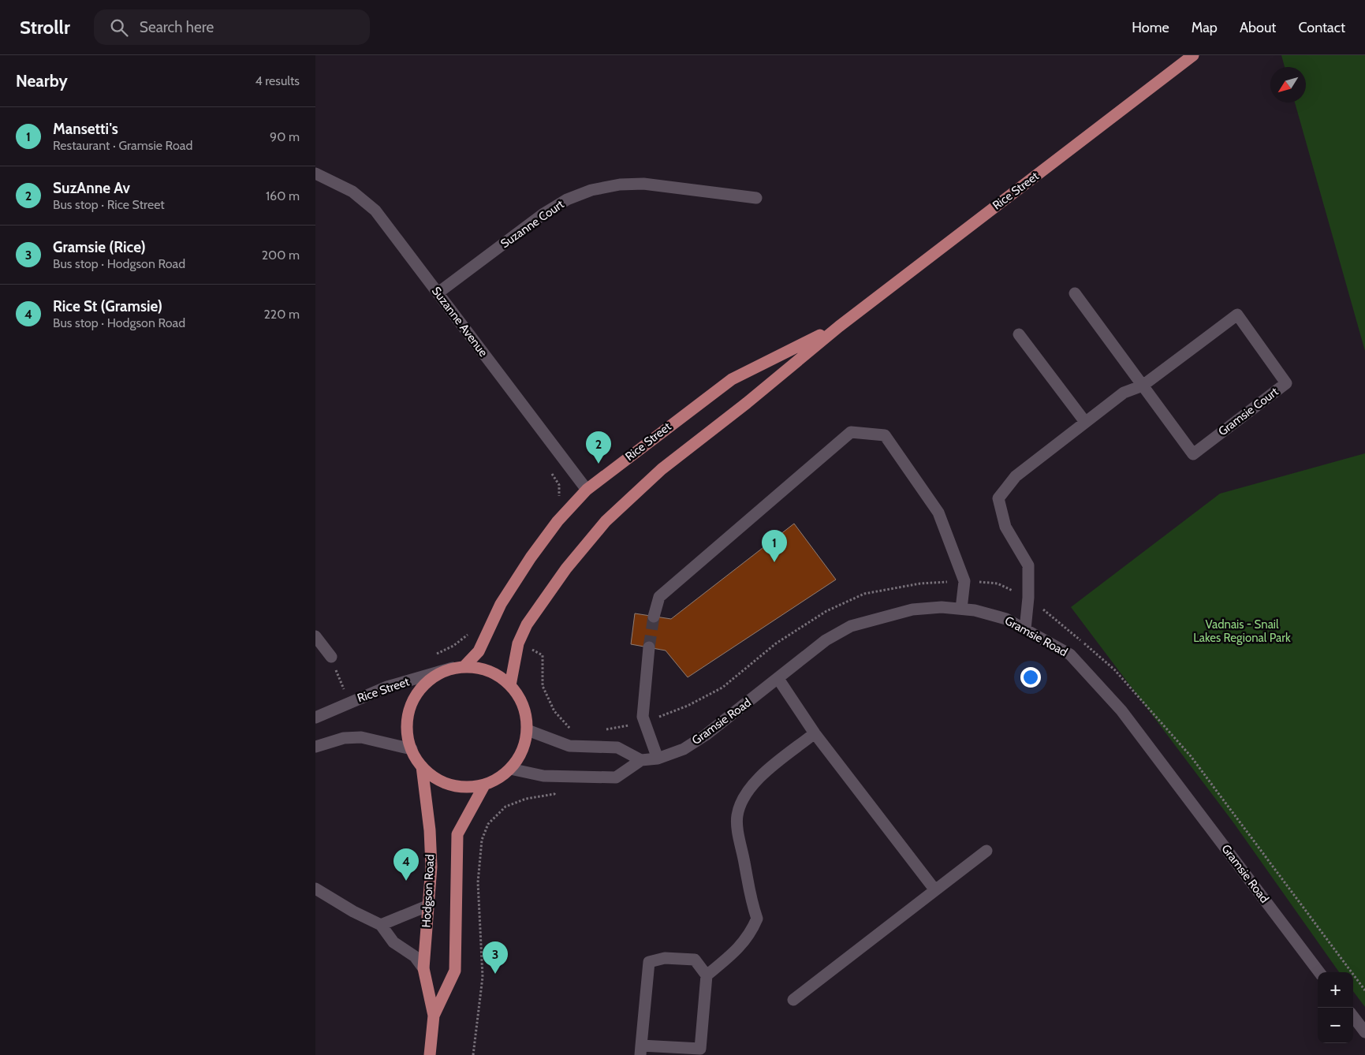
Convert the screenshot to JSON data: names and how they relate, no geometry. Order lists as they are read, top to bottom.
{
  "streets": {
    "main road": ["Rice Street", "Hodgson Road"],
    "street": [
      "Suzanne Court",
      "Suzanne Avenue",
      "Gramsie Court",
      "Gramsie Road"
    ]
  },
  "crossings": [
    ["Rice Street", "Suzanne Avenue"],
    ["Rice Street", "Gramsie Road"],
    ["Rice Street", "Hodgson Road"],
    ["Suzanne Court", "Suzanne Avenue"],
    ["Gramsie Court", "Gramsie Road"],
    ["Gramsie Road", "Hodgson Road"]
  ],
  "parks": ["Vadnais - Snail Lakes Regional Park"],
  "north": "bottom left",
  "page": {
    "header": "Strollr",
    "search": "Search here",
    "nav": [
      "Home",
      "Map",
      "About",
      "Contact"
    ],
    "heading": ["Nearby", "4 results"],
    "list": [
      {
        "mark": "1",
        "name": "Mansetti's",
        "note": "Restaurant · Gramsie Road",
        "value": "90 m"
      },
      {
        "mark": "2",
        "name": "SuzAnne Av",
        "note": "Bus stop · Rice Street",
        "value": "160 m"
      },
      {
        "mark": "3",
        "name": "Gramsie (Rice)",
        "note": "Bus stop · Hodgson Road",
        "value": "200 m"
      },
      {
        "mark": "4",
        "name": "Rice St (Gramsie)",
        "note": "Bus stop · Hodgson Road",
        "value": "220 m"
      }
    ],
    "pins": [
      "2",
      "1",
      "4",
      "3"
    ],
    "map_buttons": ["+", "−"]
  }
}
